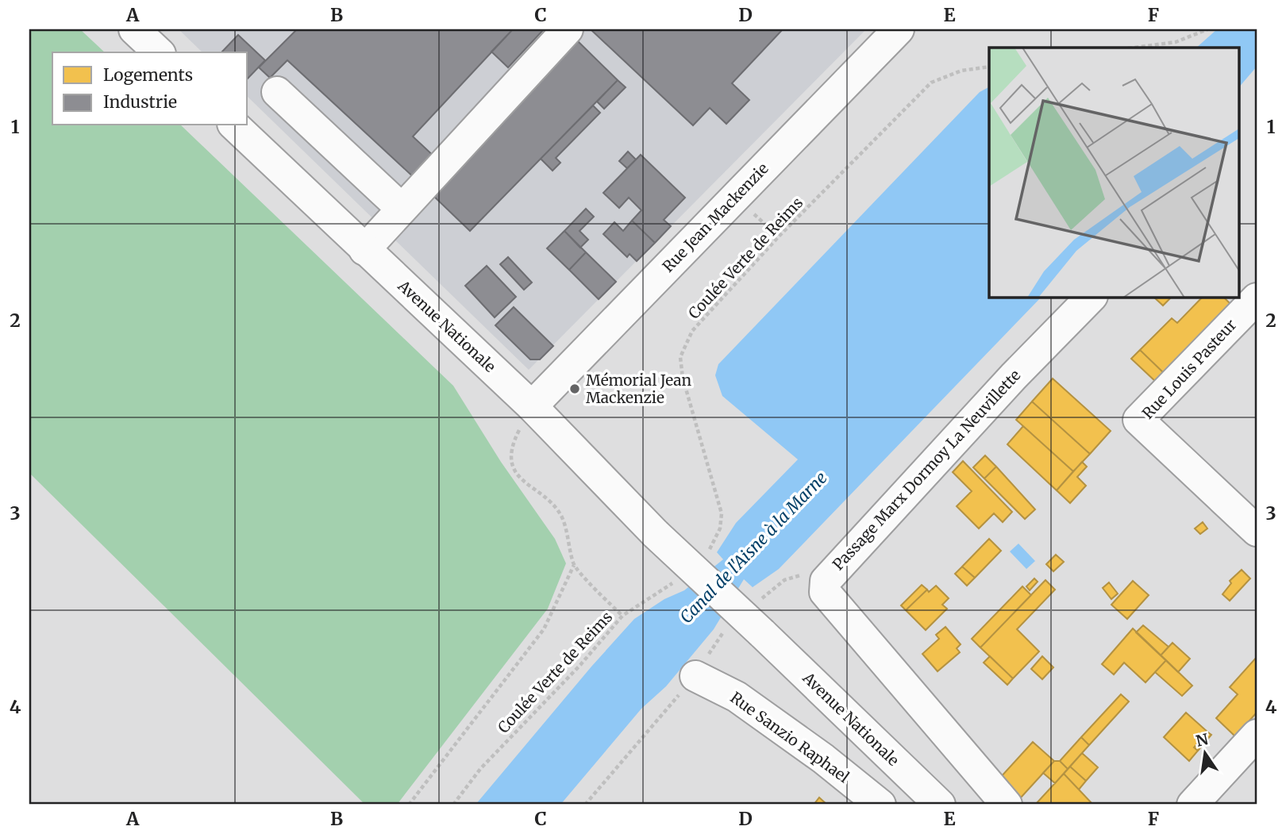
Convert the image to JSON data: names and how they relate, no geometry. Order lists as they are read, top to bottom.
{
  "streets": {
    "street": [
      "Rue Jean Mackenzie",
      "Avenue Nationale",
      "Rue Louis Pasteur",
      "Passage Marx Dormoy La Neuvillette",
      "Rue Sanzio Raphael"
    ],
    "path": ["Coulée Verte de Reims"]
  },
  "crossings": [
    ["Rue Jean Mackenzie", "Avenue Nationale"]
  ],
  "water": ["Canal de l'Aisne à la Marne"],
  "places": ["Mémorial Jean Mackenzie"],
  "legend": ["Logements", "Industrie"],
  "north": "top",
  "grid": {
    "columns": [
      "A",
      "B",
      "C",
      "D",
      "E",
      "F"
    ],
    "rows": [
      "1",
      "2",
      "3",
      "4"
    ]
  }
}
